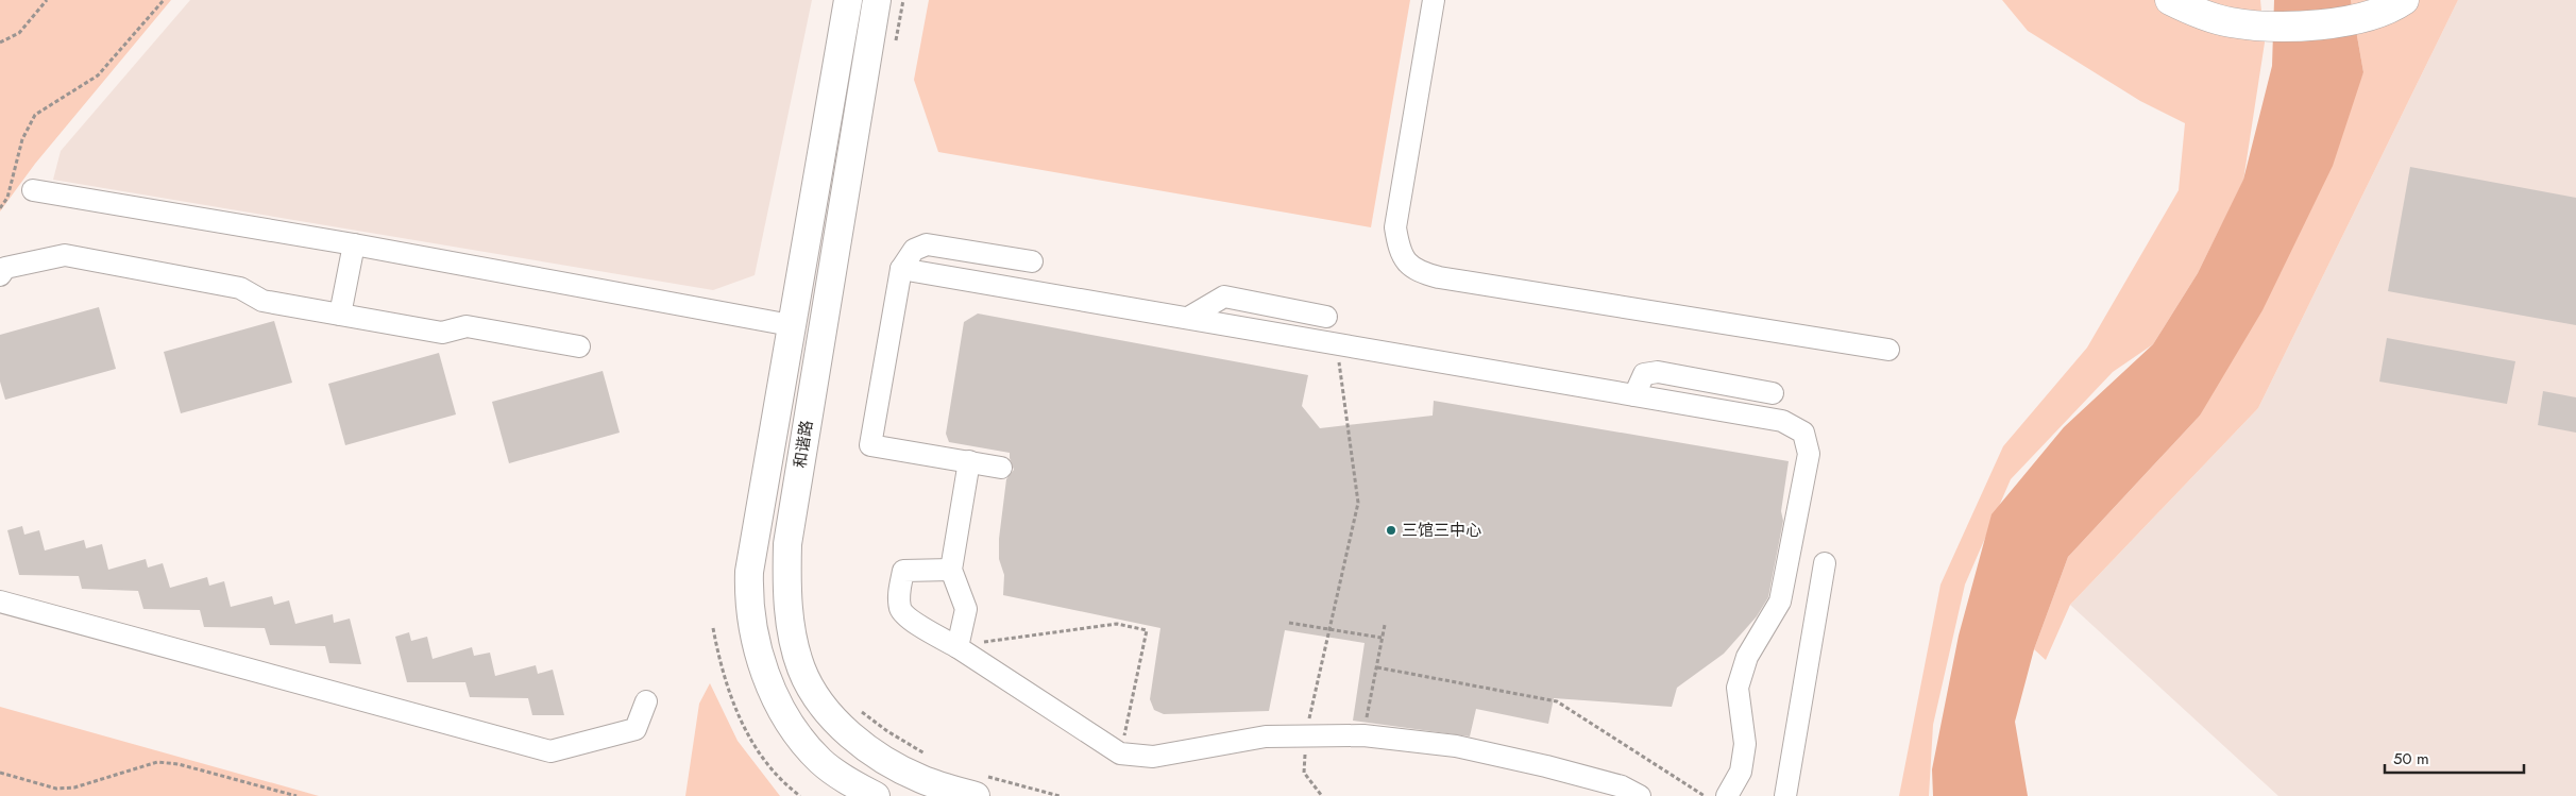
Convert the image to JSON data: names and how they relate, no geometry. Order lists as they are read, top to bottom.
{
  "streets": {
    "main road": ["和谐路"]
  },
  "places": ["三馆三中心"],
  "scale_bar": "50 m"
}
